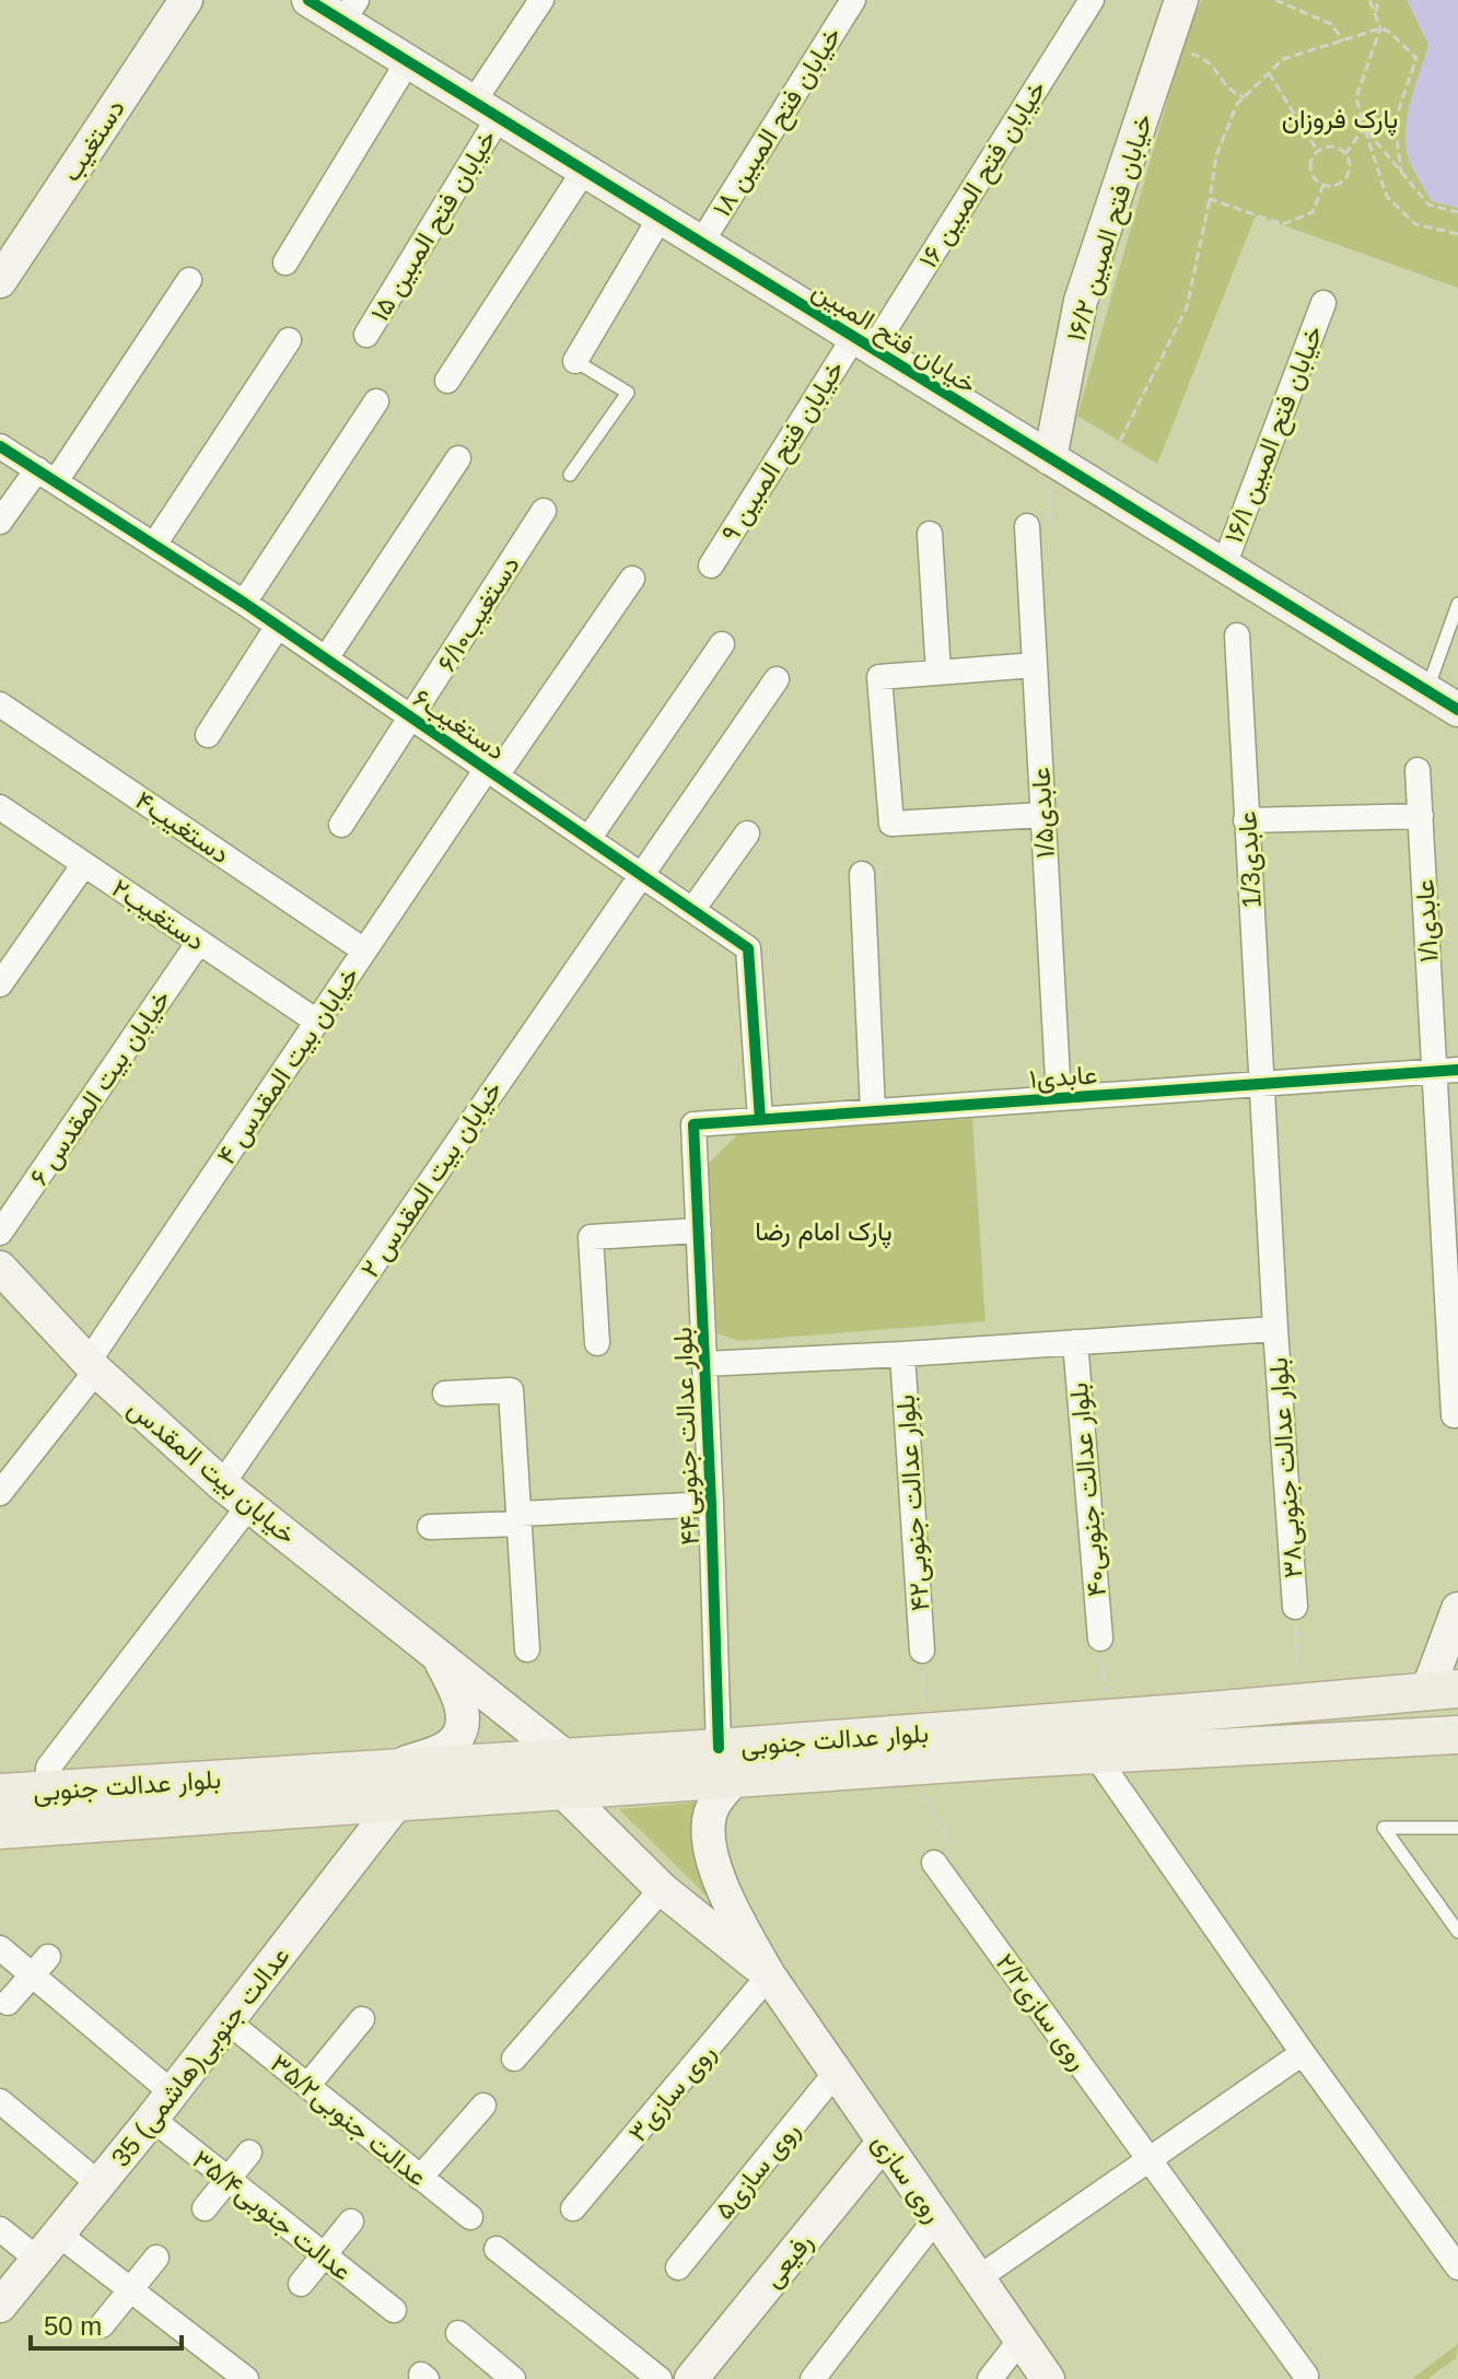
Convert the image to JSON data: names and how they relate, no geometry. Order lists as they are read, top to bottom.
{
  "streets": {
    "main road": ["بلوار عدالت جنوبی"],
    "street": [
      "خیابان فتح المبین ۱۸",
      "دستغیب",
      "خیابان فتح المبین ۱۶",
      "خیابان فتح المبین ۱۵",
      "خیابان فتح المبین ۱۶/۲",
      "خیابان فتح المبین",
      "خیابان فتح المبین ۱۶/۱",
      "خیابان فتح المبین ۹",
      "دستغیب۶/۱۰",
      "دستغیب۶",
      "عابدی۱/۵",
      "دستغیب۴",
      "عابدی1/3",
      "۲دستغیب",
      "عابدی۱/۱",
      "خیابان بیت المقدس ۴",
      "۱عابدی",
      "خیابان بیت المقدس ۶",
      "خیابان بیت المقدس ۲",
      "بلوار عدالت جنوبی۴۴",
      "بلوار عدالت جنوبی۳۸",
      "خیابان بیت المقدس",
      "بلوار عدالت جنوبی۴۰",
      "بلوار عدالت جنوبی۴۲",
      "روی سازی۲/۲",
      "35 عدالت جنوبی(هاشمی)",
      "روی سازی۳",
      "عدالت جنوبی۳۵/۲",
      "روی سازی۵",
      "روی سازی",
      "عدالت جنوبی۳۵/۴",
      "رفیعی"
    ]
  },
  "crossings": [
    ["خیابان فتح المبین ۱۸", "خیابان فتح المبین"],
    ["خیابان فتح المبین ۱۶", "خیابان فتح المبین"],
    ["خیابان فتح المبین ۱۶", "خیابان فتح المبین ۹"],
    ["خیابان فتح المبین ۱۵", "خیابان فتح المبین"],
    ["خیابان فتح المبین ۱۶/۲", "خیابان فتح المبین"],
    ["خیابان فتح المبین", "خیابان فتح المبین ۱۶/۱"],
    ["خیابان فتح المبین", "خیابان فتح المبین ۹"],
    ["دستغیب۶/۱۰", "دستغیب۶"],
    ["دستغیب۶", "خیابان بیت المقدس ۴"],
    ["دستغیب۶", "۱عابدی"],
    ["دستغیب۶", "خیابان بیت المقدس ۲"],
    ["عابدی۱/۵", "۱عابدی"],
    ["دستغیب۴", "خیابان بیت المقدس ۴"],
    ["عابدی1/3", "۱عابدی"],
    ["عابدی1/3", "بلوار عدالت جنوبی۳۸"],
    ["۲دستغیب", "خیابان بیت المقدس ۴"],
    ["۲دستغیب", "خیابان بیت المقدس ۶"],
    ["عابدی۱/۱", "۱عابدی"],
    ["خیابان بیت المقدس ۴", "خیابان بیت المقدس"],
    ["۱عابدی", "بلوار عدالت جنوبی۴۴"],
    ["خیابان بیت المقدس ۲", "خیابان بیت المقدس"],
    ["بلوار عدالت جنوبی۴۴", "بلوار عدالت جنوبی"],
    ["خیابان بیت المقدس", "بلوار عدالت جنوبی"],
    ["خیابان بیت المقدس", "روی سازی۳"],
    ["خیابان بیت المقدس", "روی سازی"],
    ["بلوار عدالت جنوبی", "35 عدالت جنوبی(هاشمی)"],
    ["35 عدالت جنوبی(هاشمی)", "عدالت جنوبی۳۵/۲"],
    ["35 عدالت جنوبی(هاشمی)", "عدالت جنوبی۳۵/۴"],
    ["روی سازی۳", "روی سازی"],
    ["روی سازی۵", "روی سازی"],
    ["روی سازی", "رفیعی"]
  ],
  "parks": ["پارک فروزان", "پارک امام رضا"],
  "scale_bar": "50 m"
}
